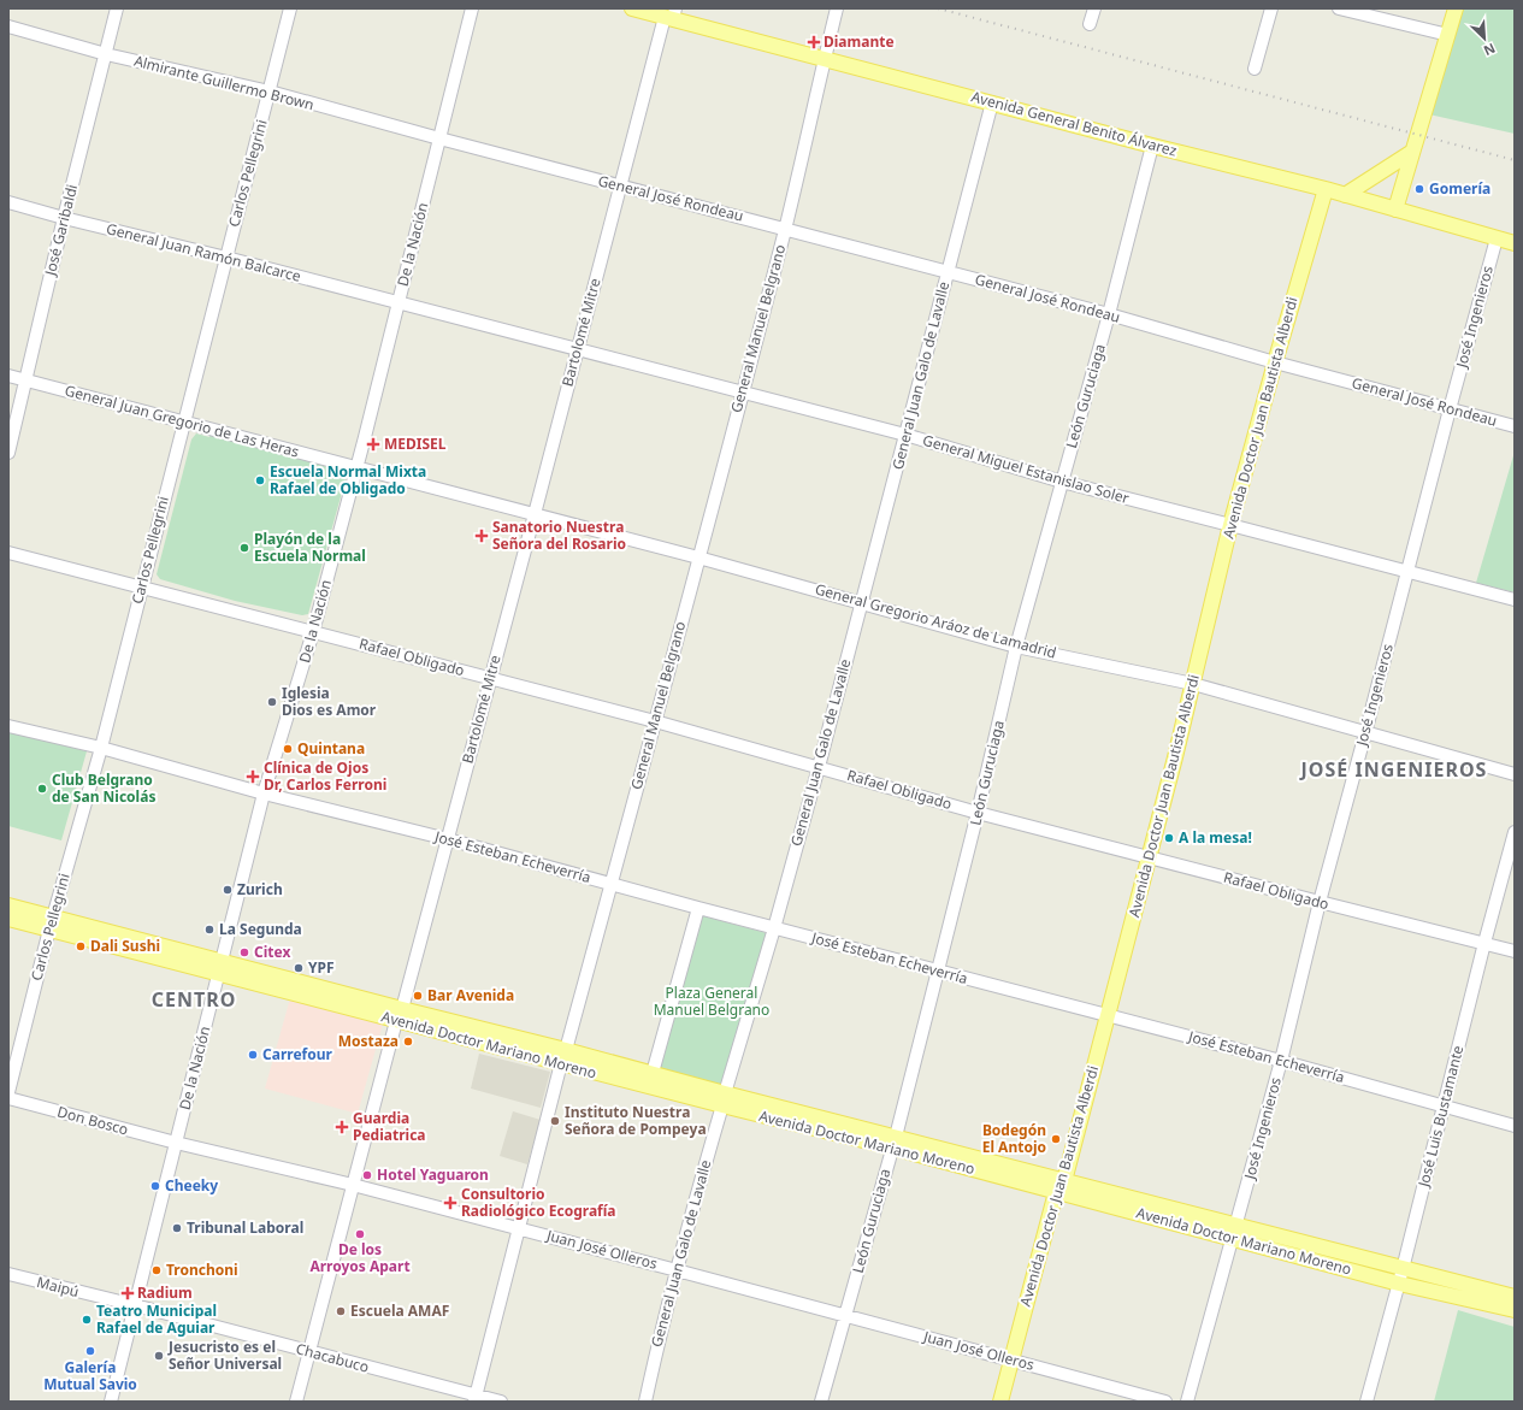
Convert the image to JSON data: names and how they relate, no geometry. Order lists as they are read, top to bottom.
{
  "streets": {
    "main road": ["Avenida General Benito Álvarez", "Avenida Doctor Juan Bautista Alberdi", "Avenida Doctor Mariano Moreno"],
    "street": [
      "Almirante Guillermo Brown",
      "Carlos Pellegrini",
      "General José Rondeau",
      "José Garibaldi",
      "De la Nación",
      "General Juan Ramón Balcarce",
      "José Ingenieros",
      "General Manuel Belgrano",
      "Bartolomé Mitre",
      "General Juan Galo de Lavalle",
      "León Guruciaga",
      "General Juan Gregorio de Las Heras",
      "General Miguel Estanislao Soler",
      "General Gregorio Aráoz de Lamadrid",
      "Rafael Obligado",
      "José Esteban Echeverría",
      "José Luis Bustamante",
      "Don Bosco",
      "Juan José Olleros",
      "Maipú",
      "Chacabuco"
    ]
  },
  "crossings": [
    ["Almirante Guillermo Brown", "Carlos Pellegrini"],
    ["Almirante Guillermo Brown", "General José Rondeau"],
    ["Almirante Guillermo Brown", "José Garibaldi"],
    ["Almirante Guillermo Brown", "De la Nación"],
    ["Avenida General Benito Álvarez", "José Ingenieros"],
    ["Avenida General Benito Álvarez", "General Manuel Belgrano"],
    ["Avenida General Benito Álvarez", "Bartolomé Mitre"],
    ["Avenida General Benito Álvarez", "General Juan Galo de Lavalle"],
    ["Avenida General Benito Álvarez", "León Guruciaga"],
    ["Avenida General Benito Álvarez", "Avenida Doctor Juan Bautista Alberdi"],
    ["Carlos Pellegrini", "General Juan Ramón Balcarce"],
    ["Carlos Pellegrini", "General Juan Gregorio de Las Heras"],
    ["Carlos Pellegrini", "Rafael Obligado"],
    ["Carlos Pellegrini", "José Esteban Echeverría"],
    ["Carlos Pellegrini", "Avenida Doctor Mariano Moreno"],
    ["General José Rondeau", "De la Nación"],
    ["General José Rondeau", "José Ingenieros"],
    ["General José Rondeau", "General Manuel Belgrano"],
    ["General José Rondeau", "Bartolomé Mitre"],
    ["General José Rondeau", "General Juan Galo de Lavalle"],
    ["General José Rondeau", "León Guruciaga"],
    ["General José Rondeau", "Avenida Doctor Juan Bautista Alberdi"],
    ["José Garibaldi", "General Juan Ramón Balcarce"],
    ["José Garibaldi", "General Juan Gregorio de Las Heras"],
    ["De la Nación", "General Juan Ramón Balcarce"],
    ["De la Nación", "General Juan Gregorio de Las Heras"],
    ["De la Nación", "General Miguel Estanislao Soler"],
    ["De la Nación", "General Gregorio Aráoz de Lamadrid"],
    ["De la Nación", "Rafael Obligado"],
    ["De la Nación", "José Esteban Echeverría"],
    ["De la Nación", "Avenida Doctor Mariano Moreno"],
    ["De la Nación", "Don Bosco"],
    ["De la Nación", "Juan José Olleros"],
    ["De la Nación", "Maipú"],
    ["De la Nación", "Chacabuco"],
    ["General Juan Ramón Balcarce", "General Miguel Estanislao Soler"],
    ["José Ingenieros", "General Miguel Estanislao Soler"],
    ["José Ingenieros", "General Gregorio Aráoz de Lamadrid"],
    ["José Ingenieros", "Rafael Obligado"],
    ["José Ingenieros", "José Esteban Echeverría"],
    ["José Ingenieros", "Avenida Doctor Mariano Moreno"],
    ["General Manuel Belgrano", "General Miguel Estanislao Soler"],
    ["General Manuel Belgrano", "General Gregorio Aráoz de Lamadrid"],
    ["General Manuel Belgrano", "Rafael Obligado"],
    ["General Manuel Belgrano", "José Esteban Echeverría"],
    ["General Manuel Belgrano", "Avenida Doctor Mariano Moreno"],
    ["General Manuel Belgrano", "Juan José Olleros"],
    ["General Manuel Belgrano", "Chacabuco"],
    ["Bartolomé Mitre", "General Miguel Estanislao Soler"],
    ["Bartolomé Mitre", "General Gregorio Aráoz de Lamadrid"],
    ["Bartolomé Mitre", "Rafael Obligado"],
    ["Bartolomé Mitre", "José Esteban Echeverría"],
    ["Bartolomé Mitre", "Avenida Doctor Mariano Moreno"],
    ["Bartolomé Mitre", "Juan José Olleros"],
    ["Bartolomé Mitre", "Chacabuco"],
    ["General Juan Galo de Lavalle", "General Miguel Estanislao Soler"],
    ["General Juan Galo de Lavalle", "General Gregorio Aráoz de Lamadrid"],
    ["General Juan Galo de Lavalle", "Rafael Obligado"],
    ["General Juan Galo de Lavalle", "José Esteban Echeverría"],
    ["General Juan Galo de Lavalle", "Avenida Doctor Mariano Moreno"],
    ["General Juan Galo de Lavalle", "Juan José Olleros"],
    ["León Guruciaga", "General Miguel Estanislao Soler"],
    ["León Guruciaga", "General Gregorio Aráoz de Lamadrid"],
    ["León Guruciaga", "Rafael Obligado"],
    ["León Guruciaga", "José Esteban Echeverría"],
    ["León Guruciaga", "Avenida Doctor Mariano Moreno"],
    ["León Guruciaga", "Juan José Olleros"],
    ["Avenida Doctor Juan Bautista Alberdi", "General Miguel Estanislao Soler"],
    ["Avenida Doctor Juan Bautista Alberdi", "General Gregorio Aráoz de Lamadrid"],
    ["Avenida Doctor Juan Bautista Alberdi", "Rafael Obligado"],
    ["Avenida Doctor Juan Bautista Alberdi", "José Esteban Echeverría"],
    ["Avenida Doctor Juan Bautista Alberdi", "Avenida Doctor Mariano Moreno"],
    ["Avenida Doctor Juan Bautista Alberdi", "Juan José Olleros"],
    ["General Juan Gregorio de Las Heras", "General Gregorio Aráoz de Lamadrid"],
    ["Rafael Obligado", "José Luis Bustamante"],
    ["José Esteban Echeverría", "José Luis Bustamante"],
    ["Avenida Doctor Mariano Moreno", "José Luis Bustamante"],
    ["Don Bosco", "Juan José Olleros"],
    ["Maipú", "Chacabuco"]
  ],
  "districts": ["JOSÉ INGENIEROS", "CENTRO"],
  "parks": ["Plaza General Manuel Belgrano"],
  "places": {
    "health": [
      "Diamante",
      "MEDISEL",
      "Sanatorio Nuestra Señora del Rosario",
      "Clínica de Ojos Dr, Carlos Ferroni",
      "Guardia Pediatrica",
      "Consultorio Radiológico Ecografía",
      "Radium"
    ],
    "other": [
      "Gomería",
      "Escuela Normal Mixta Rafael de Obligado",
      "Playón de la Escuela Normal",
      "Iglesia Dios es Amor",
      "Quintana",
      "Club Belgrano de San Nicolás",
      "A la mesa!",
      "Zurich",
      "La Segunda",
      "Dali Sushi",
      "Citex",
      "YPF",
      "Bar Avenida",
      "Mostaza",
      "Carrefour",
      "Instituto Nuestra Señora de Pompeya",
      "Bodegón El Antojo",
      "Hotel Yaguaron",
      "Cheeky",
      "Tribunal Laboral",
      "De los Arroyos Apart",
      "Tronchoni",
      "Escuela AMAF",
      "Teatro Municipal Rafael de Aguiar",
      "Galería Mutual Savio",
      "Jesucristo es el Señor Universal"
    ]
  },
  "north": "bottom right"
}
